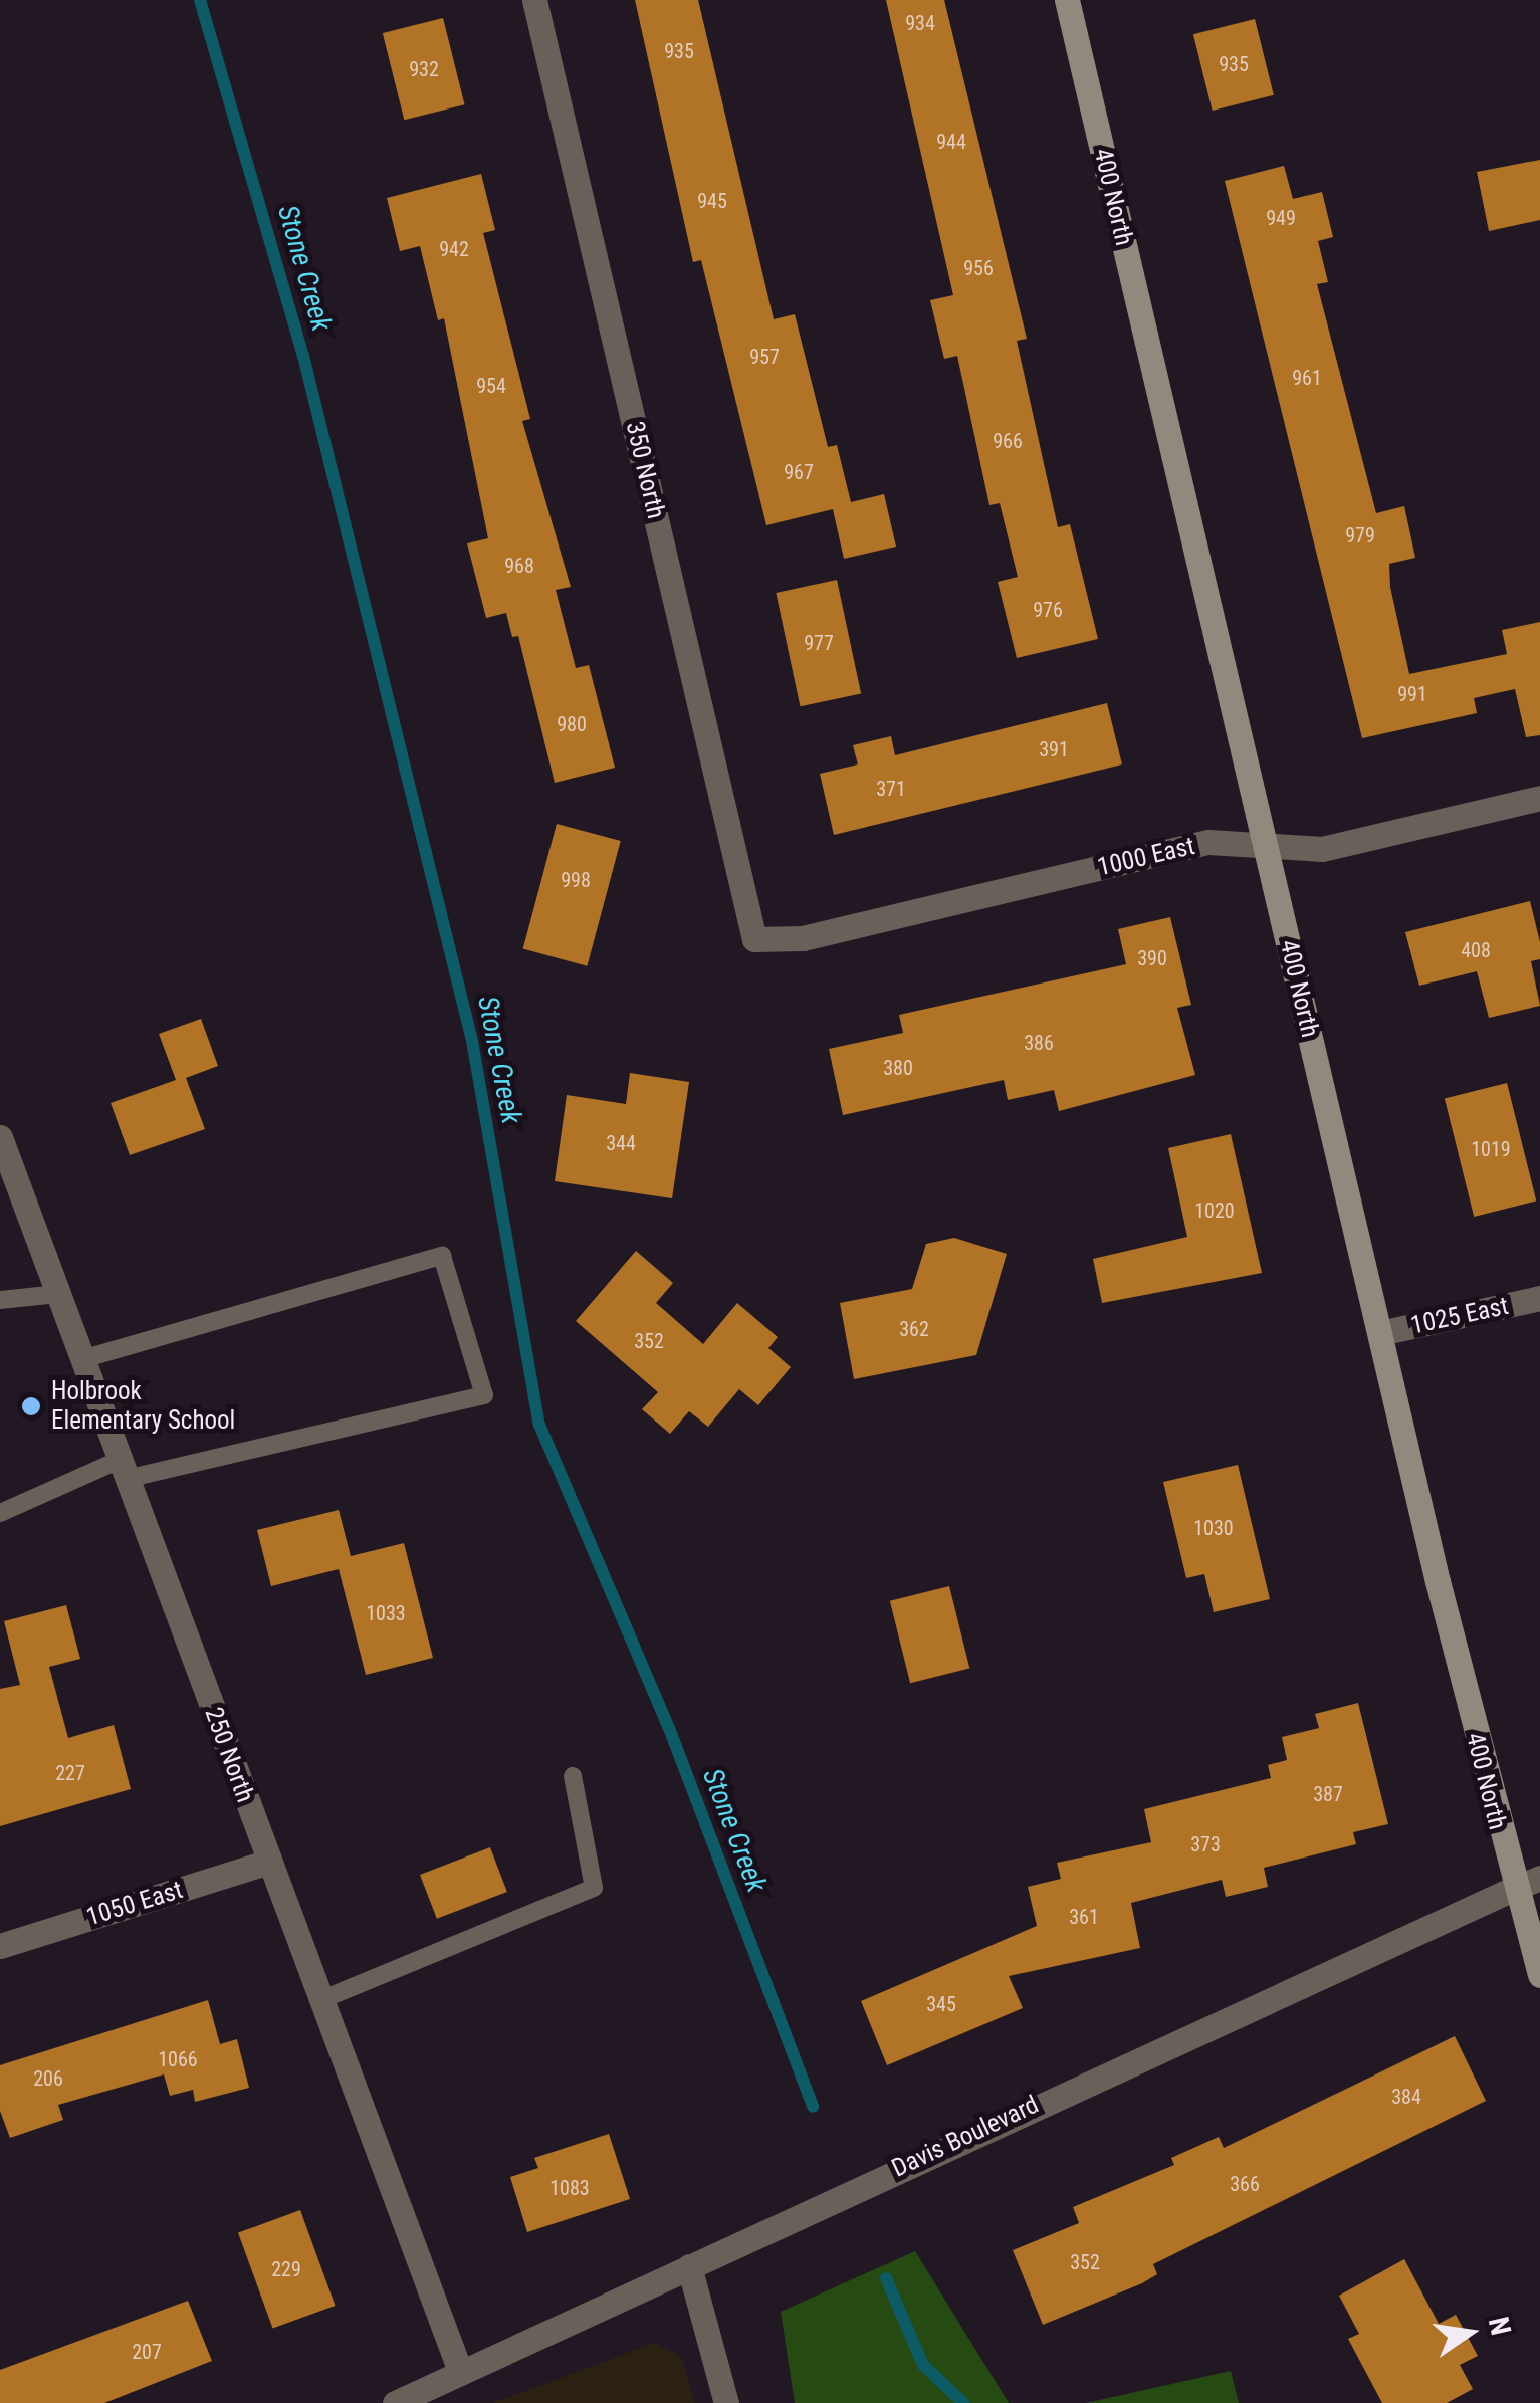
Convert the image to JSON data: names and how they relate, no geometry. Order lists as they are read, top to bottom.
{
  "streets": {
    "main road": ["400 North"],
    "street": [
      "350 North",
      "1000 East",
      "1025 East",
      "250 North",
      "1050 East",
      "Davis Boulevard"
    ]
  },
  "crossings": [
    ["400 North", "1000 East"],
    ["400 North", "1025 East"],
    ["400 North", "Davis Boulevard"],
    ["350 North", "1000 East"],
    ["250 North", "1050 East"],
    ["250 North", "Davis Boulevard"]
  ],
  "water": ["Stone Creek"],
  "places": ["Holbrook Elementary School"],
  "house_numbers": [
    "934",
    "935",
    "935",
    "932",
    "944",
    "945",
    "949",
    "942",
    "956",
    "957",
    "961",
    "954",
    "966",
    "967",
    "979",
    "968",
    "976",
    "977",
    "991",
    "980",
    "391",
    "371",
    "998",
    "408",
    "390",
    "386",
    "380",
    "344",
    "1019",
    "1020",
    "362",
    "352",
    "1030",
    "1033",
    "227",
    "387",
    "373",
    "361",
    "345",
    "1066",
    "206",
    "384",
    "366",
    "1083",
    "352",
    "229",
    "207"
  ],
  "north": "right"
}
